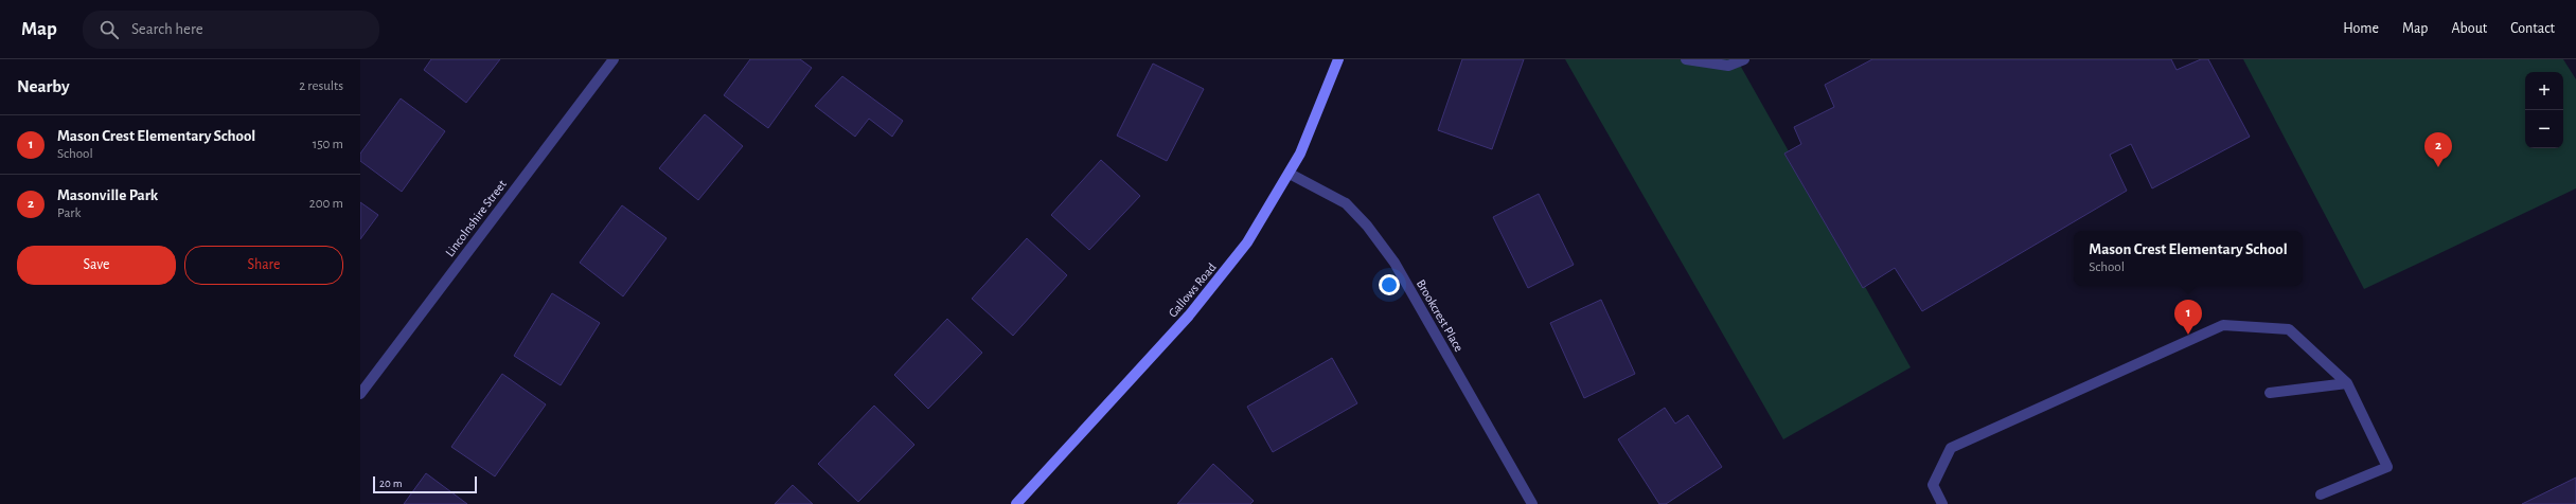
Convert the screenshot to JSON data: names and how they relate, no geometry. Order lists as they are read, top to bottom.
{
  "streets": {
    "main road": ["Gallows Road"],
    "street": ["Lincolnshire Street", "Brookcrest Place"]
  },
  "crossings": [
    ["Gallows Road", "Brookcrest Place"]
  ],
  "scale_bar": "20 m",
  "page": {
    "header": "Map",
    "search": "Search here",
    "nav": [
      "Home",
      "Map",
      "About",
      "Contact"
    ],
    "heading": ["Nearby", "2 results"],
    "map_buttons": ["+", "−"],
    "list": [
      {
        "mark": "1",
        "name": "Mason Crest Elementary School",
        "note": "School",
        "value": "150 m"
      },
      {
        "mark": "2",
        "name": "Masonville Park",
        "note": "Park",
        "value": "200 m"
      }
    ],
    "pins": ["2", "1"],
    "popup": ["Mason Crest Elementary School", "School"],
    "buttons": ["Save", "Share"],
    "scale": "20 m"
  }
}
